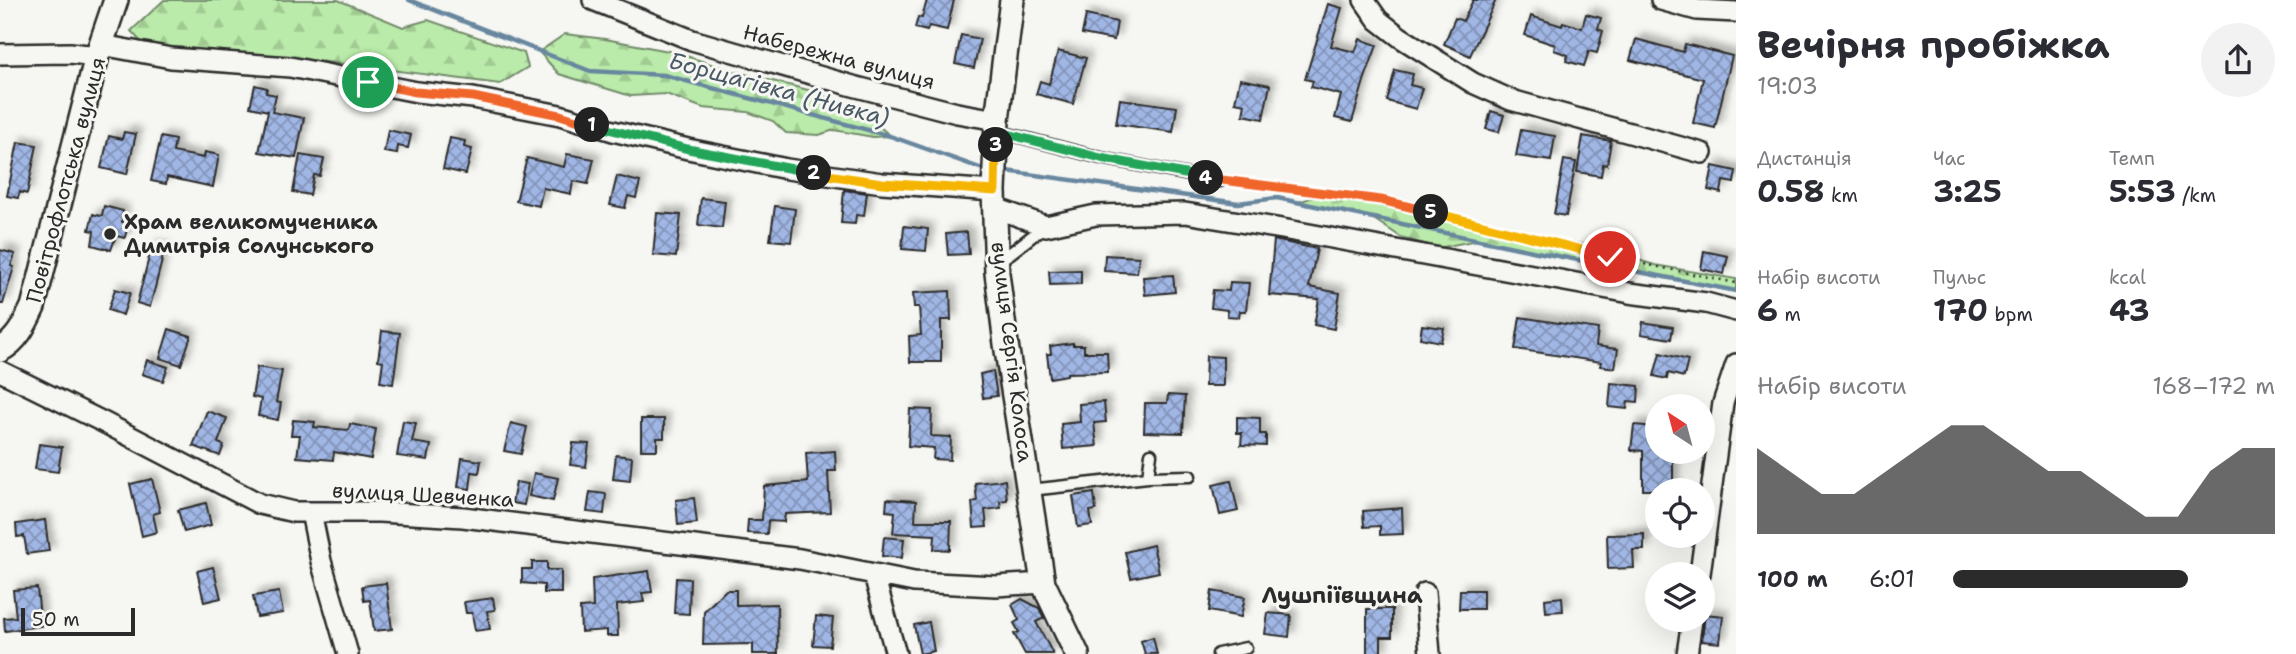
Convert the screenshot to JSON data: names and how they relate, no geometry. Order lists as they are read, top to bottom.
{
  "streets": {
    "street": [
      "Набережна вулиця",
      "Повітрофлотська вулиця",
      "вулиця Сергія Колоса",
      "вулиця Шевченка"
    ]
  },
  "crossings": [
    ["Набережна вулиця", "вулиця Сергія Колоса"],
    ["вулиця Сергія Колоса", "вулиця Шевченка"]
  ],
  "districts": ["Лушпіївщина"],
  "water": ["Борщагівка (Нивка)"],
  "places": ["Храм великомученика Димитрія Солунського"],
  "scale_bar": "50 m",
  "north": "top left",
  "page": {
    "heading": ["Вечірня пробіжка", "19:03"],
    "pins": [
      "1",
      "3",
      "2",
      "4",
      "5"
    ],
    "stats": [
      ["Дистанція", "0.58 km"],
      ["Час", "3:25"],
      ["Темп", "5:53 /km"],
      ["Набір висоти", "6 m"],
      ["Пульс", "170 bpm"],
      ["kcal", "43"]
    ],
    "chart": ["Набір висоти", "168–172 m"],
    "list": [
      {
        "name": "100 m",
        "note": "6:01"
      }
    ],
    "scale": "50 m"
  }
}
